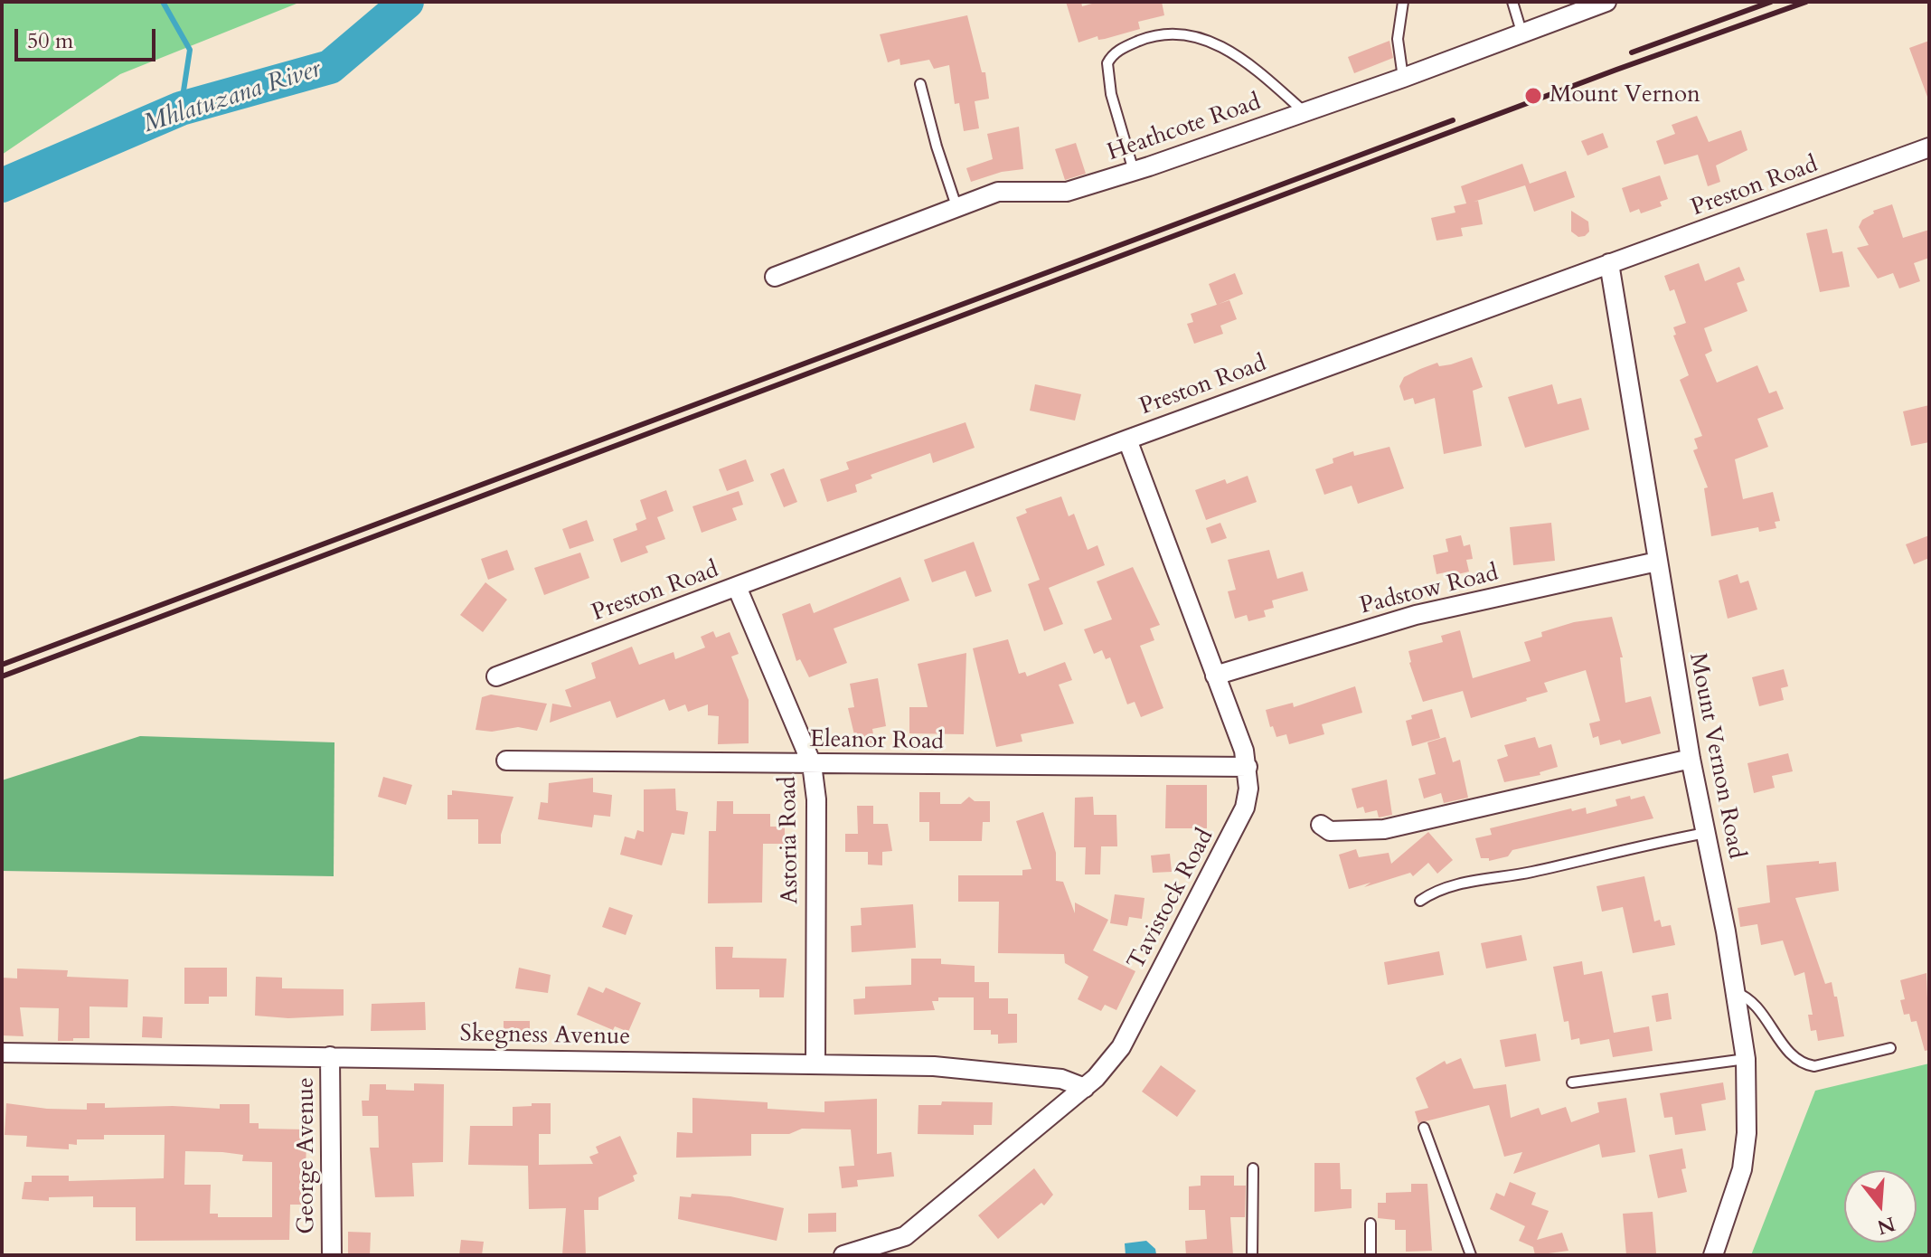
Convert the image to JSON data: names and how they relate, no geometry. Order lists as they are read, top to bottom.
{
  "streets": {
    "street": [
      "Heathcote Road",
      "Preston Road",
      "Padstow Road",
      "Eleanor Road",
      "Mount Vernon Road",
      "Astoria Road",
      "Tavistock Road",
      "Skegness Avenue",
      "George Avenue"
    ]
  },
  "crossings": [
    ["Preston Road", "Mount Vernon Road"],
    ["Preston Road", "Astoria Road"],
    ["Preston Road", "Tavistock Road"],
    ["Padstow Road", "Mount Vernon Road"],
    ["Padstow Road", "Tavistock Road"],
    ["Eleanor Road", "Astoria Road"],
    ["Eleanor Road", "Tavistock Road"],
    ["Astoria Road", "Skegness Avenue"],
    ["Tavistock Road", "Skegness Avenue"],
    ["Skegness Avenue", "George Avenue"]
  ],
  "water": ["Mhlatuzana River"],
  "places": ["Mount Vernon"],
  "scale_bar": "50 m",
  "north": "bottom"
}
